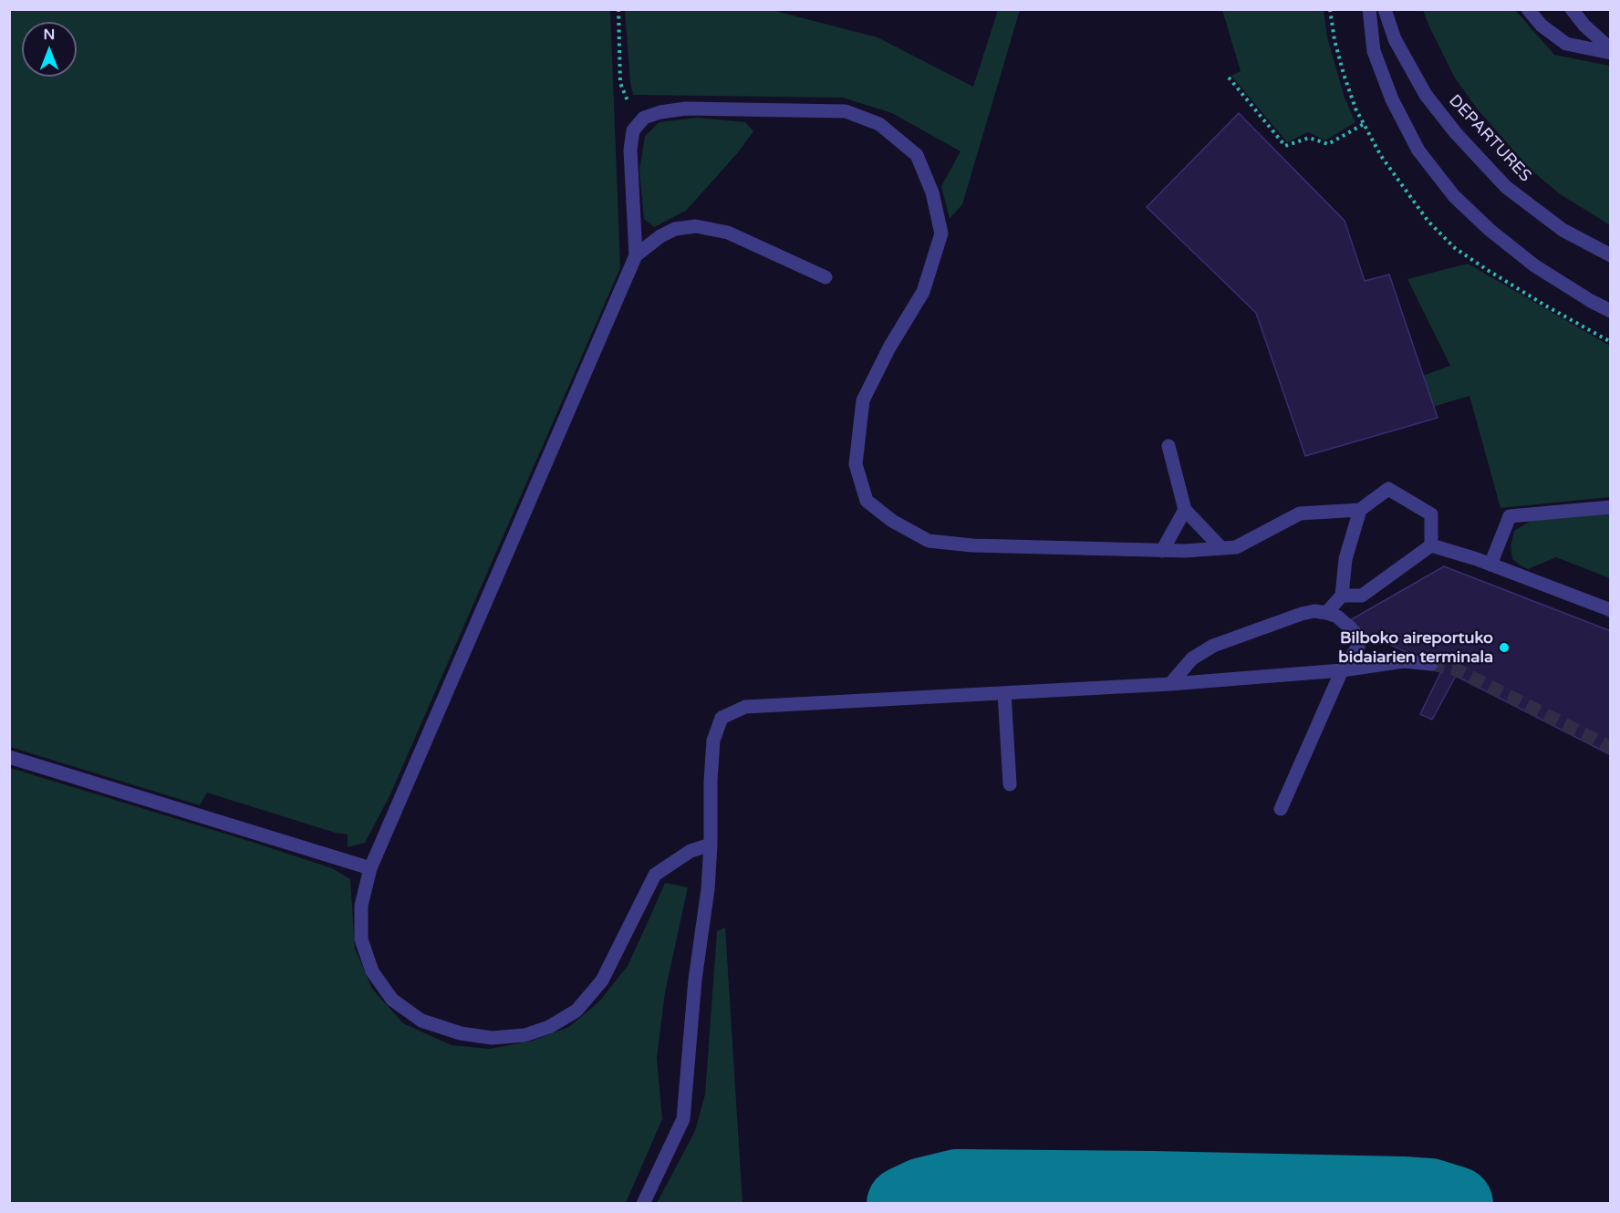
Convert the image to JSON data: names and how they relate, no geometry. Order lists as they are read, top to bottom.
{
  "streets": {
    "street": ["DEPARTURES"]
  },
  "places": ["Bilboko aireportuko bidaiarien terminala"],
  "north": "top"
}
